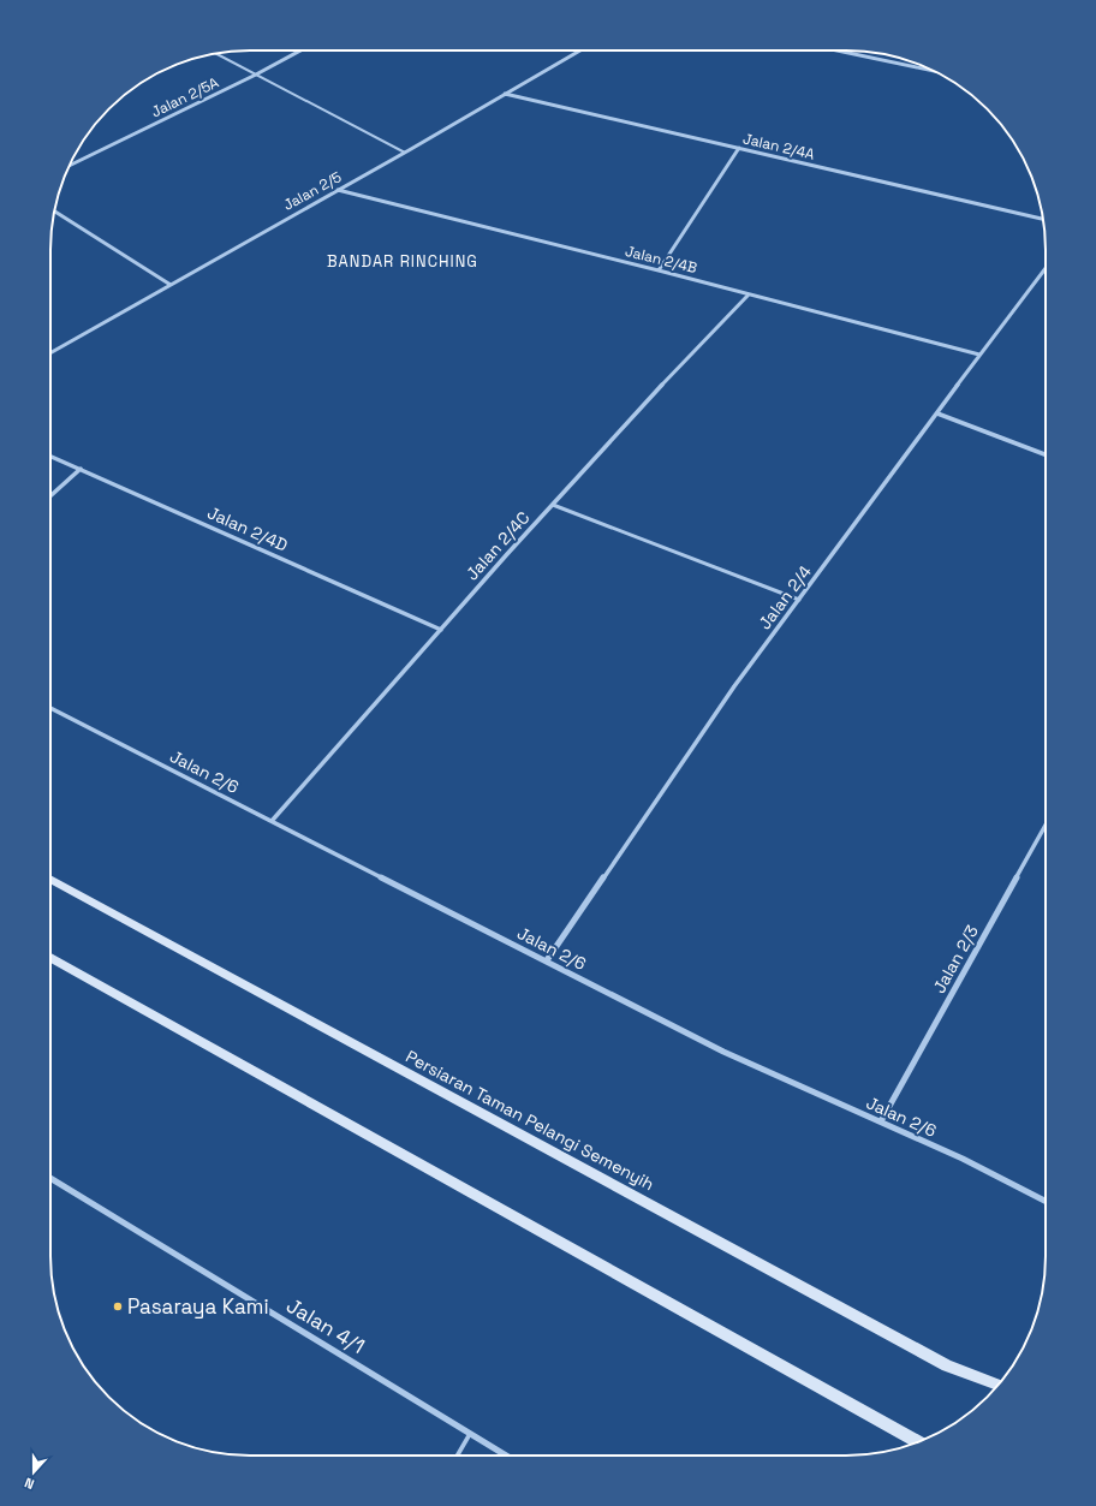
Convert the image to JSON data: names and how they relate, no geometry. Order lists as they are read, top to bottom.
{
  "streets": {
    "street": [
      "Jalan 2/5A",
      "Jalan 2/4A",
      "Jalan 2/5",
      "Jalan 2/4B",
      "Jalan 2/4D",
      "Jalan 2/4C",
      "Jalan 2/4",
      "Jalan 2/6",
      "Jalan 2/3",
      "Persiaran Taman Pelangi Semenyih",
      "Jalan 4/1"
    ]
  },
  "crossings": [
    ["Jalan 2/4A", "Jalan 2/5"],
    ["Jalan 2/5", "Jalan 2/4B"],
    ["Jalan 2/4B", "Jalan 2/4C"],
    ["Jalan 2/4B", "Jalan 2/4"],
    ["Jalan 2/4D", "Jalan 2/4C"],
    ["Jalan 2/4C", "Jalan 2/6"],
    ["Jalan 2/4", "Jalan 2/6"],
    ["Jalan 2/6", "Jalan 2/3"]
  ],
  "districts": ["BANDAR RINCHING"],
  "places": ["Pasaraya Kami"],
  "north": "bottom"
}
